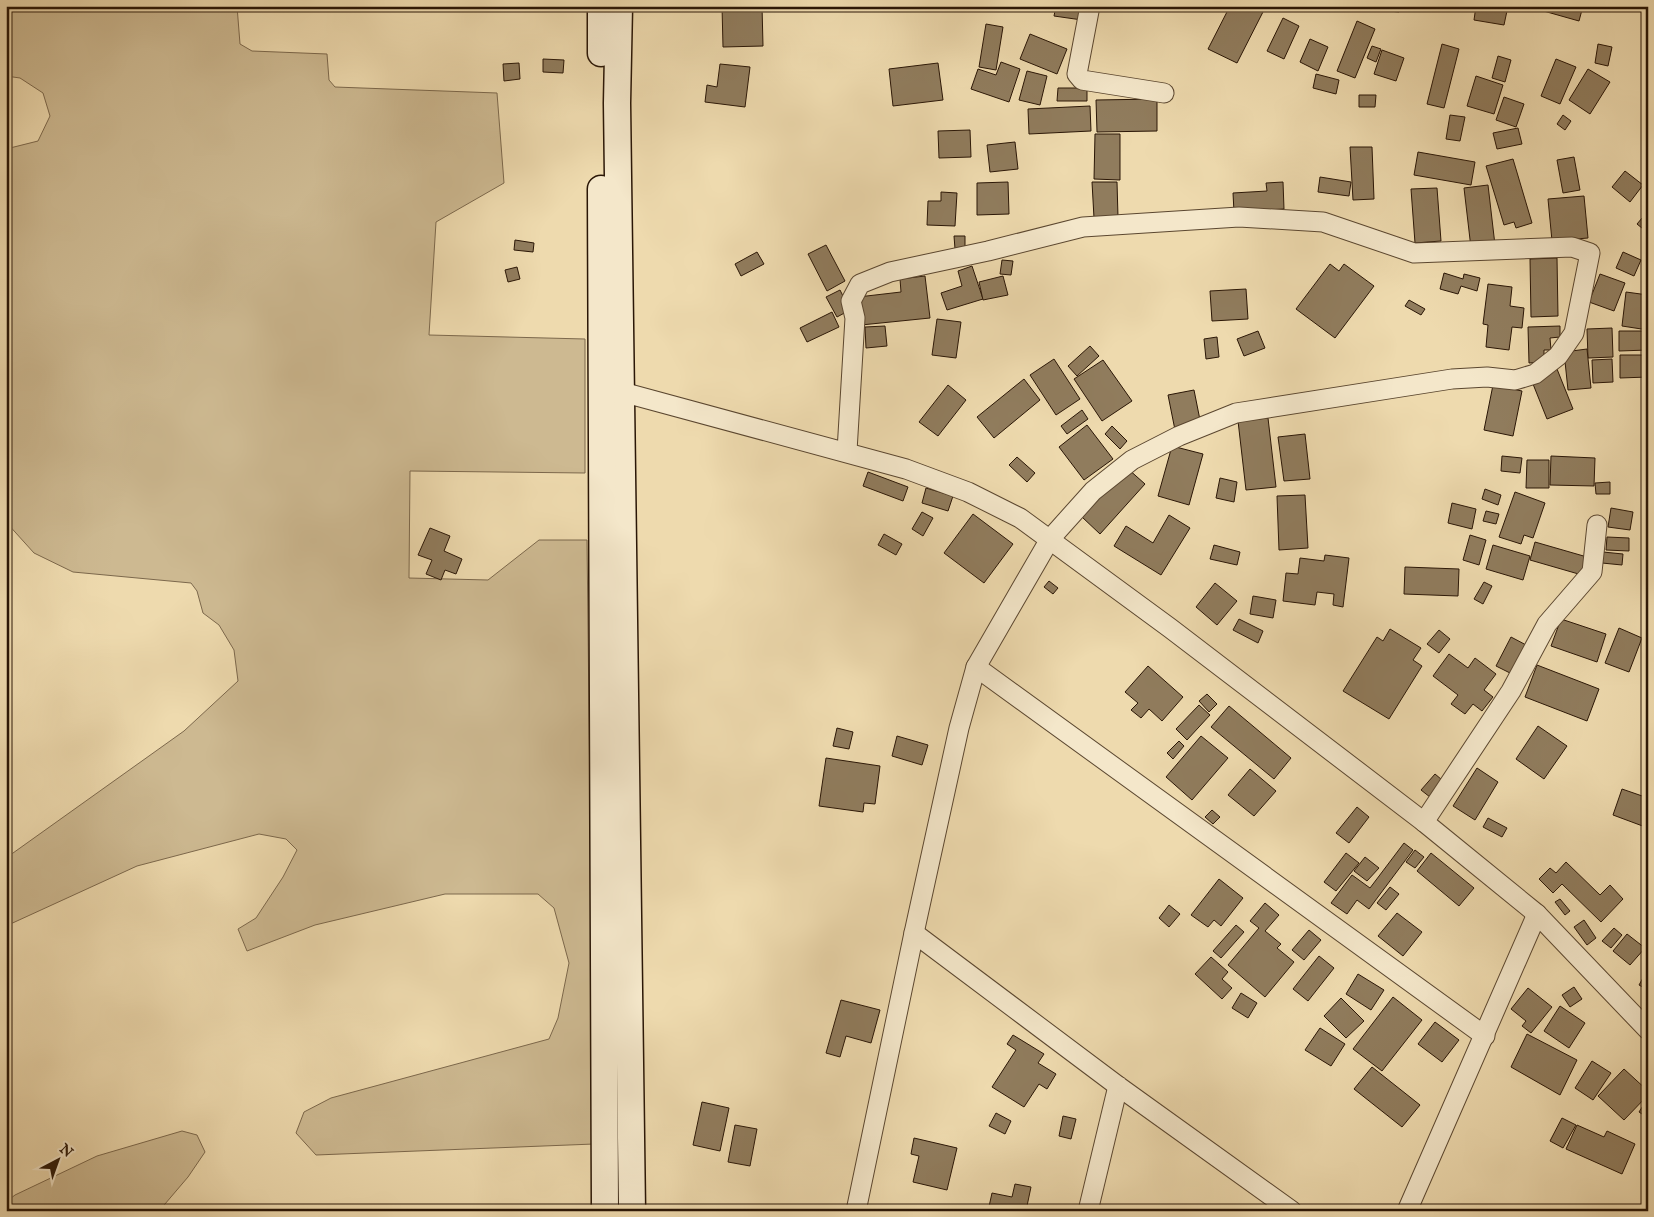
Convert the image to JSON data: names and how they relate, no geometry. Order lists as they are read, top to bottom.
{
  "north": "top right"
}
